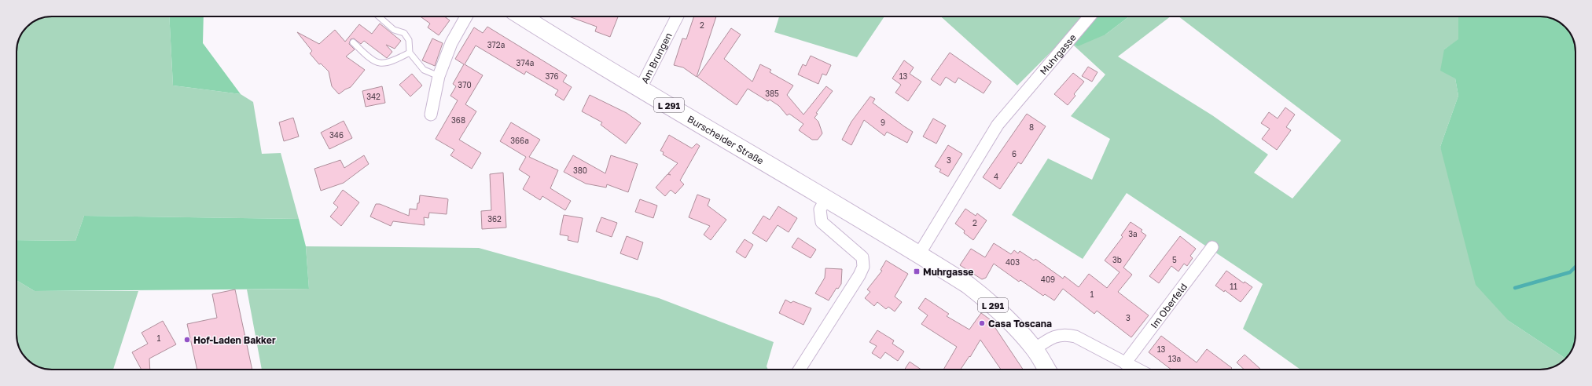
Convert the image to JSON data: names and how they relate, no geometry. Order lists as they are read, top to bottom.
{
  "streets": {
    "main road": ["L 291", "Burscheider Straße"],
    "street": ["Muhrgasse", "Am Brungen", "Im Oberfeld"]
  },
  "crossings": [
    ["Muhrgasse", "Burscheider Straße"],
    ["Am Brungen", "Burscheider Straße"]
  ],
  "places": {
    "transit": ["Muhrgasse"],
    "other": ["Casa Toscana", "Hof-Laden Bakker"]
  },
  "house_numbers": [
    "2",
    "372a",
    "374a",
    "376",
    "13",
    "370",
    "385",
    "342",
    "368",
    "9",
    "8",
    "346",
    "366a",
    "6",
    "3",
    "380",
    "4",
    "362",
    "2",
    "3a",
    "3b",
    "5",
    "403",
    "409",
    "11",
    "1",
    "3",
    "1",
    "13",
    "13a"
  ]
}
